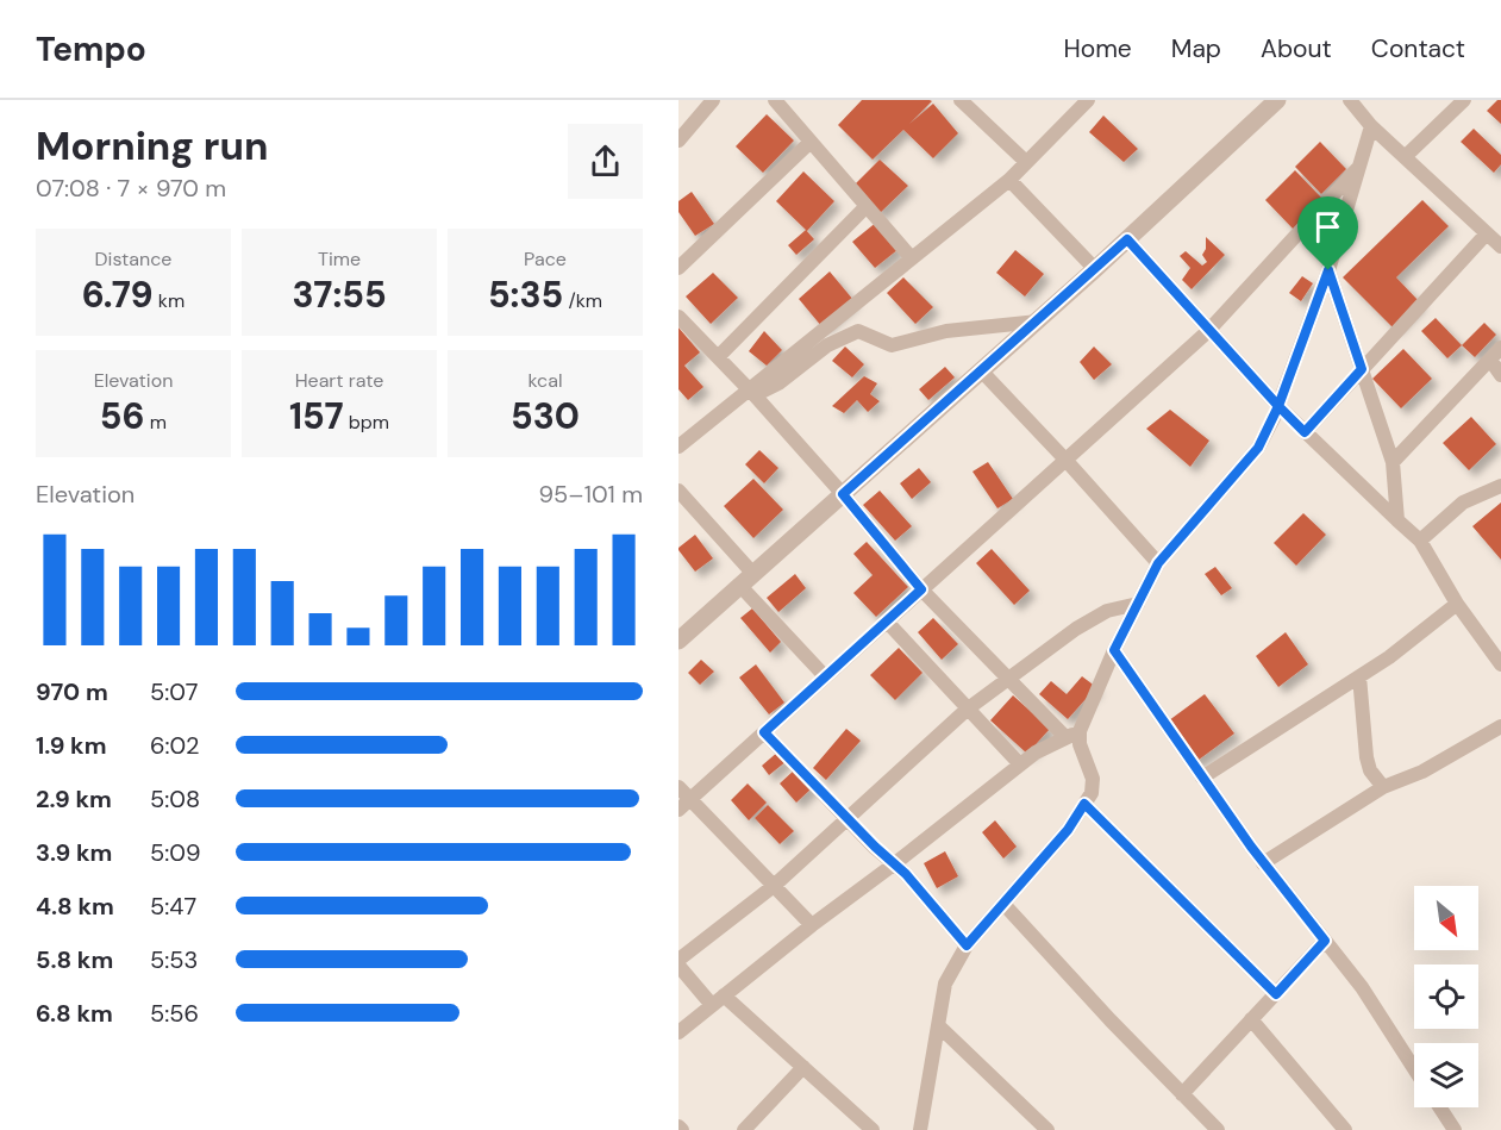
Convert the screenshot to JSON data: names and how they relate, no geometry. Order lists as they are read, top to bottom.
{
  "north": "bottom right",
  "page": {
    "header": "Tempo",
    "nav": [
      "Home",
      "Map",
      "About",
      "Contact"
    ],
    "heading": ["Morning run", "07:08 · 7 × 970 m"],
    "stats": [
      ["Distance", "6.79 km"],
      ["Time", "37:55"],
      ["Pace", "5:35 /km"],
      ["Elevation", "56 m"],
      ["Heart rate", "157 bpm"],
      ["kcal", "530"]
    ],
    "chart": ["Elevation", "95–101 m"],
    "list": [
      {
        "name": "970 m",
        "note": "5:07"
      },
      {
        "name": "1.9 km",
        "note": "6:02"
      },
      {
        "name": "2.9 km",
        "note": "5:08"
      },
      {
        "name": "3.9 km",
        "note": "5:09"
      },
      {
        "name": "4.8 km",
        "note": "5:47"
      },
      {
        "name": "5.8 km",
        "note": "5:53"
      },
      {
        "name": "6.8 km",
        "note": "5:56"
      }
    ]
  }
}
